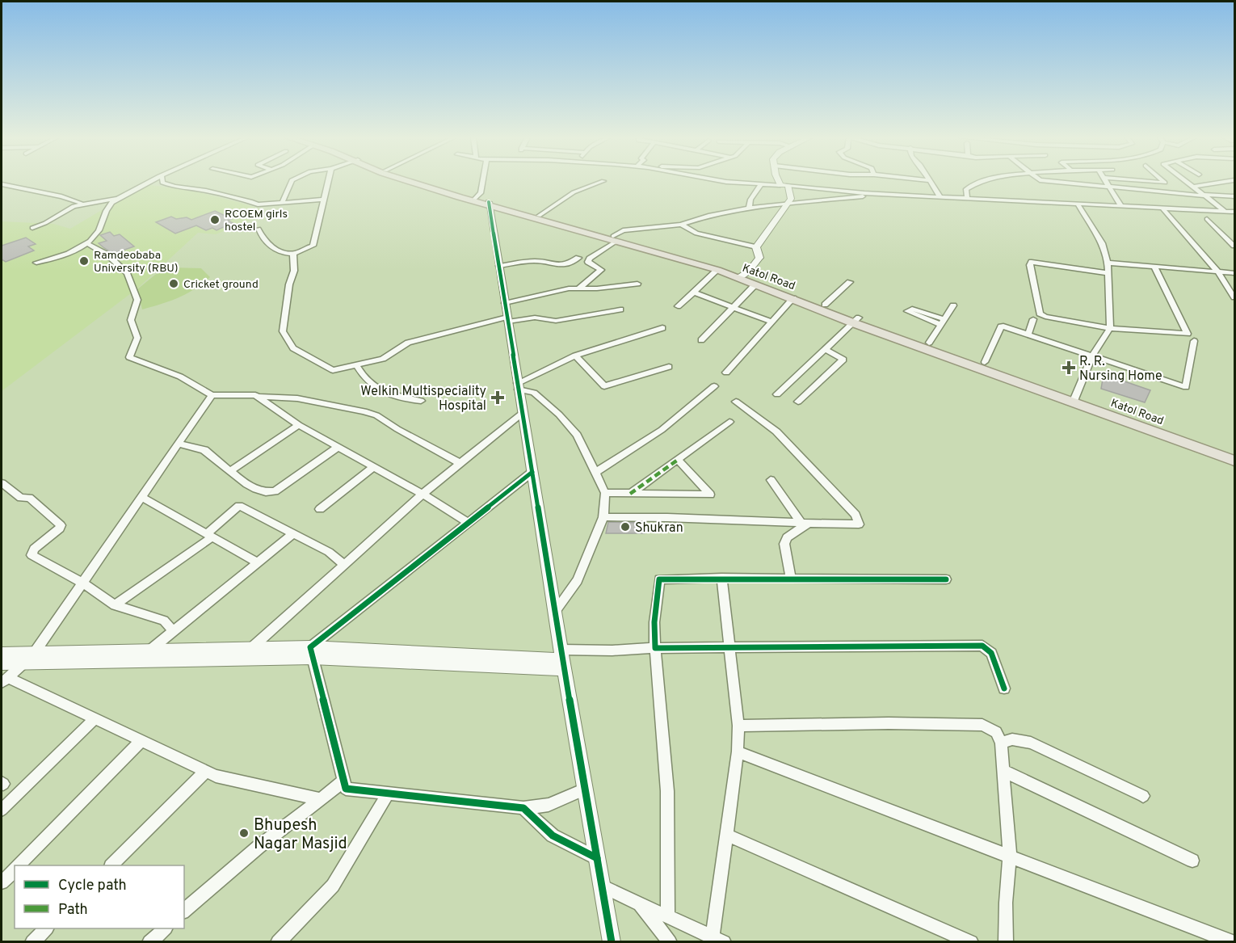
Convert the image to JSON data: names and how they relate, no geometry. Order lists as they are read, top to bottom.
{
  "streets": {
    "main road": ["Katol Road"]
  },
  "places": {
    "other": [
      "RCOEM girls hostel",
      "Ramdeobaba University (RBU)",
      "Cricket ground",
      "Shukran",
      "Bhupesh Nagar Masjid"
    ],
    "health": ["R. R. Nursing Home", "Welkin Multispeciality Hospital"]
  },
  "legend": ["Cycle path", "Path"]
}
